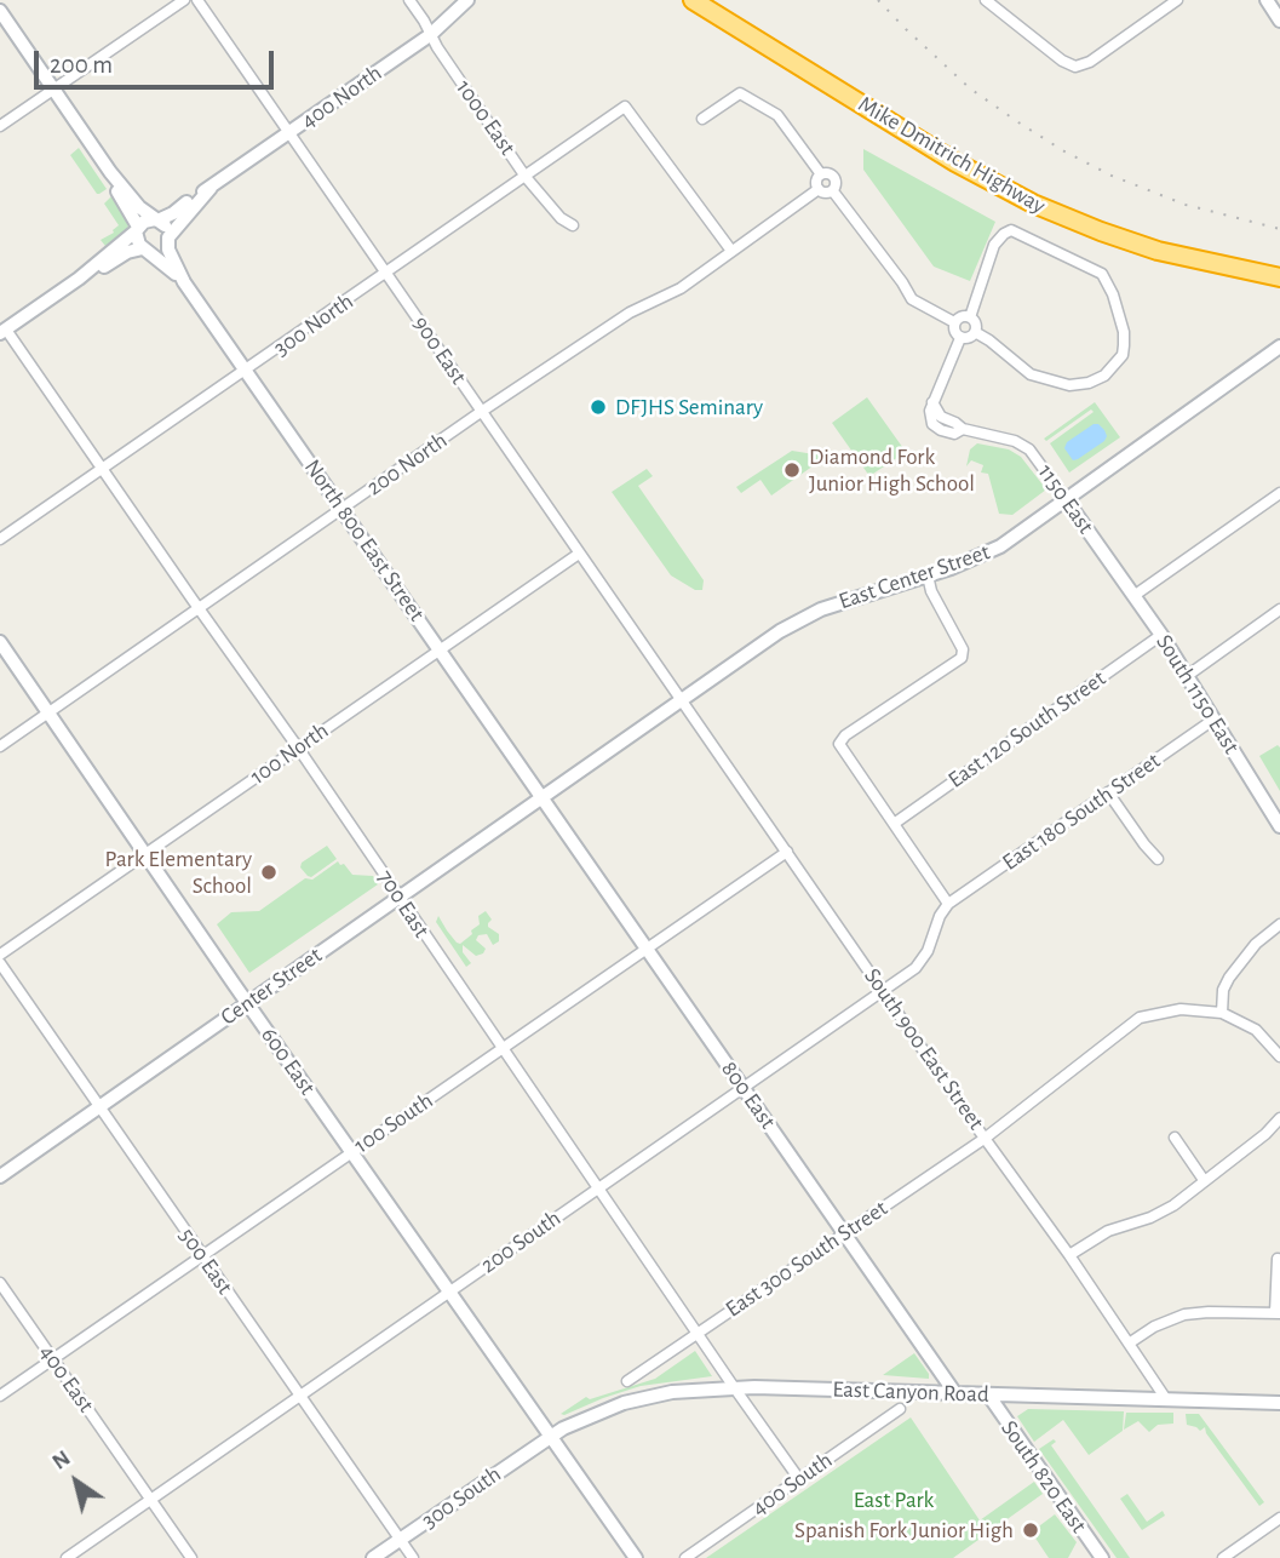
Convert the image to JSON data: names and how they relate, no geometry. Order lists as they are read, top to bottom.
{
  "streets": {
    "highway": ["Mike Dmitrich Highway"],
    "street": [
      "400 North",
      "1000 East",
      "300 North",
      "900 East",
      "200 North",
      "1150 East",
      "North 800 East Street",
      "East Center Street",
      "South 1150 East",
      "East 120 South Street",
      "100 North",
      "East 180 South Street",
      "700 East",
      "Center Street",
      "South 900 East Street",
      "600 East",
      "800 East",
      "100 South",
      "200 South",
      "East 300 South Street",
      "500 East",
      "400 East",
      "East Canyon Road",
      "South 820 East",
      "400 South",
      "300 South"
    ]
  },
  "crossings": [
    ["400 North", "1000 East"],
    ["400 North", "900 East"],
    ["1000 East", "300 North"],
    ["300 North", "900 East"],
    ["300 North", "200 North"],
    ["300 North", "North 800 East Street"],
    ["300 North", "700 East"],
    ["900 East", "200 North"],
    ["900 East", "East Center Street"],
    ["900 East", "100 North"],
    ["900 East", "South 900 East Street"],
    ["200 North", "North 800 East Street"],
    ["200 North", "700 East"],
    ["200 North", "600 East"],
    ["1150 East", "East Center Street"],
    ["1150 East", "South 1150 East"],
    ["North 800 East Street", "East Center Street"],
    ["North 800 East Street", "100 North"],
    ["North 800 East Street", "Center Street"],
    ["North 800 East Street", "800 East"],
    ["East Center Street", "Center Street"],
    ["East Center Street", "South 900 East Street"],
    ["East Center Street", "800 East"],
    ["South 1150 East", "East 120 South Street"],
    ["South 1150 East", "East 180 South Street"],
    ["100 North", "700 East"],
    ["100 North", "600 East"],
    ["East 180 South Street", "200 South"],
    ["700 East", "Center Street"],
    ["700 East", "100 South"],
    ["700 East", "200 South"],
    ["700 East", "East 300 South Street"],
    ["700 East", "East Canyon Road"],
    ["700 East", "400 South"],
    ["Center Street", "600 East"],
    ["Center Street", "800 East"],
    ["Center Street", "500 East"],
    ["South 900 East Street", "100 South"],
    ["South 900 East Street", "200 South"],
    ["South 900 East Street", "East 300 South Street"],
    ["South 900 East Street", "East Canyon Road"],
    ["600 East", "100 South"],
    ["600 East", "200 South"],
    ["600 East", "East Canyon Road"],
    ["600 East", "300 South"],
    ["800 East", "100 South"],
    ["800 East", "200 South"],
    ["800 East", "East 300 South Street"],
    ["800 East", "East Canyon Road"],
    ["100 South", "500 East"],
    ["100 South", "400 East"],
    ["200 South", "500 East"],
    ["200 South", "400 East"],
    ["500 East", "300 South"],
    ["East Canyon Road", "South 820 East"],
    ["East Canyon Road", "300 South"]
  ],
  "parks": ["East Park"],
  "places": [
    "DFJHS Seminary",
    "Diamond Fork Junior High School",
    "Park Elementary School",
    "Spanish Fork Junior High"
  ],
  "scale_bar": "200 m",
  "north": "top left"
}
